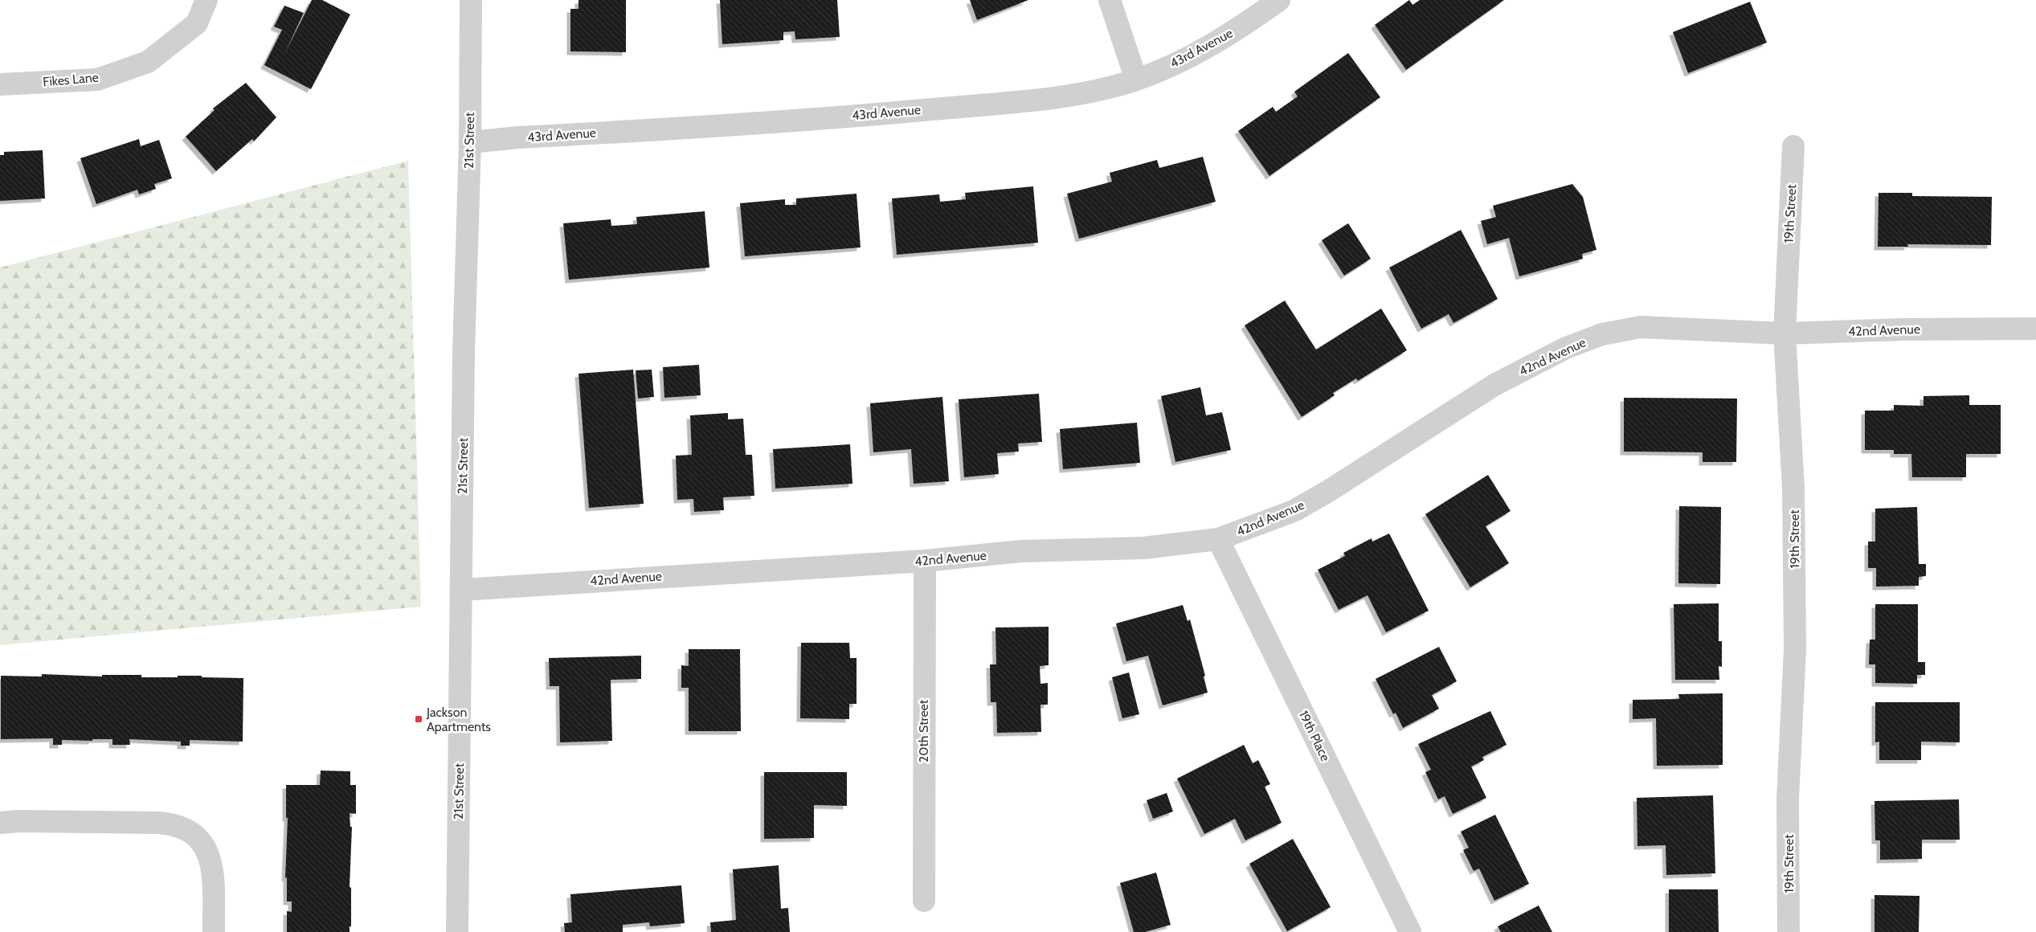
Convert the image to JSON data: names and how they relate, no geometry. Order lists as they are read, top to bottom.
{
  "streets": {
    "street": [
      "43rd Avenue",
      "Fikes Lane",
      "21st Street",
      "19th Street",
      "42nd Avenue",
      "20th Street",
      "19th Place"
    ]
  },
  "crossings": [
    ["43rd Avenue", "21st Street"],
    ["21st Street", "42nd Avenue"],
    ["19th Street", "42nd Avenue"],
    ["42nd Avenue", "20th Street"],
    ["42nd Avenue", "19th Place"]
  ],
  "places": {
    "transit": ["Jackson Apartments"]
  }
}
